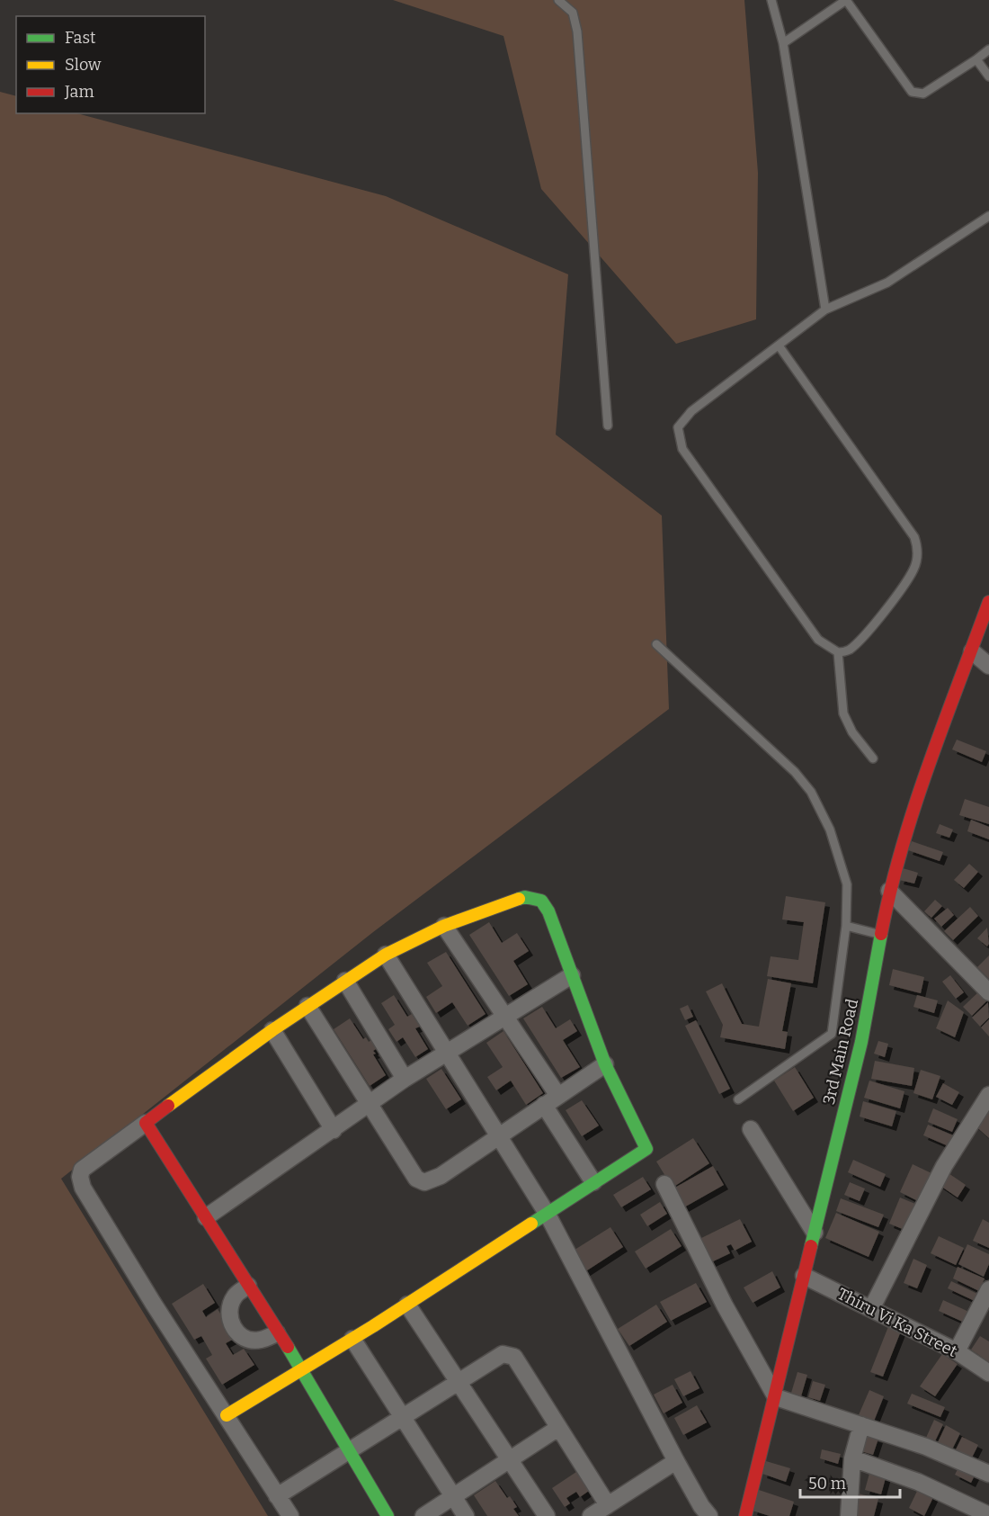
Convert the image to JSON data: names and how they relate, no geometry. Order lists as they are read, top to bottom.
{
  "streets": {
    "street": ["3rd Main Road", "Thiru Vi Ka Street"]
  },
  "crossings": [
    ["3rd Main Road", "Thiru Vi Ka Street"]
  ],
  "legend": ["Fast", "Slow", "Jam"],
  "scale_bar": "50 m"
}
